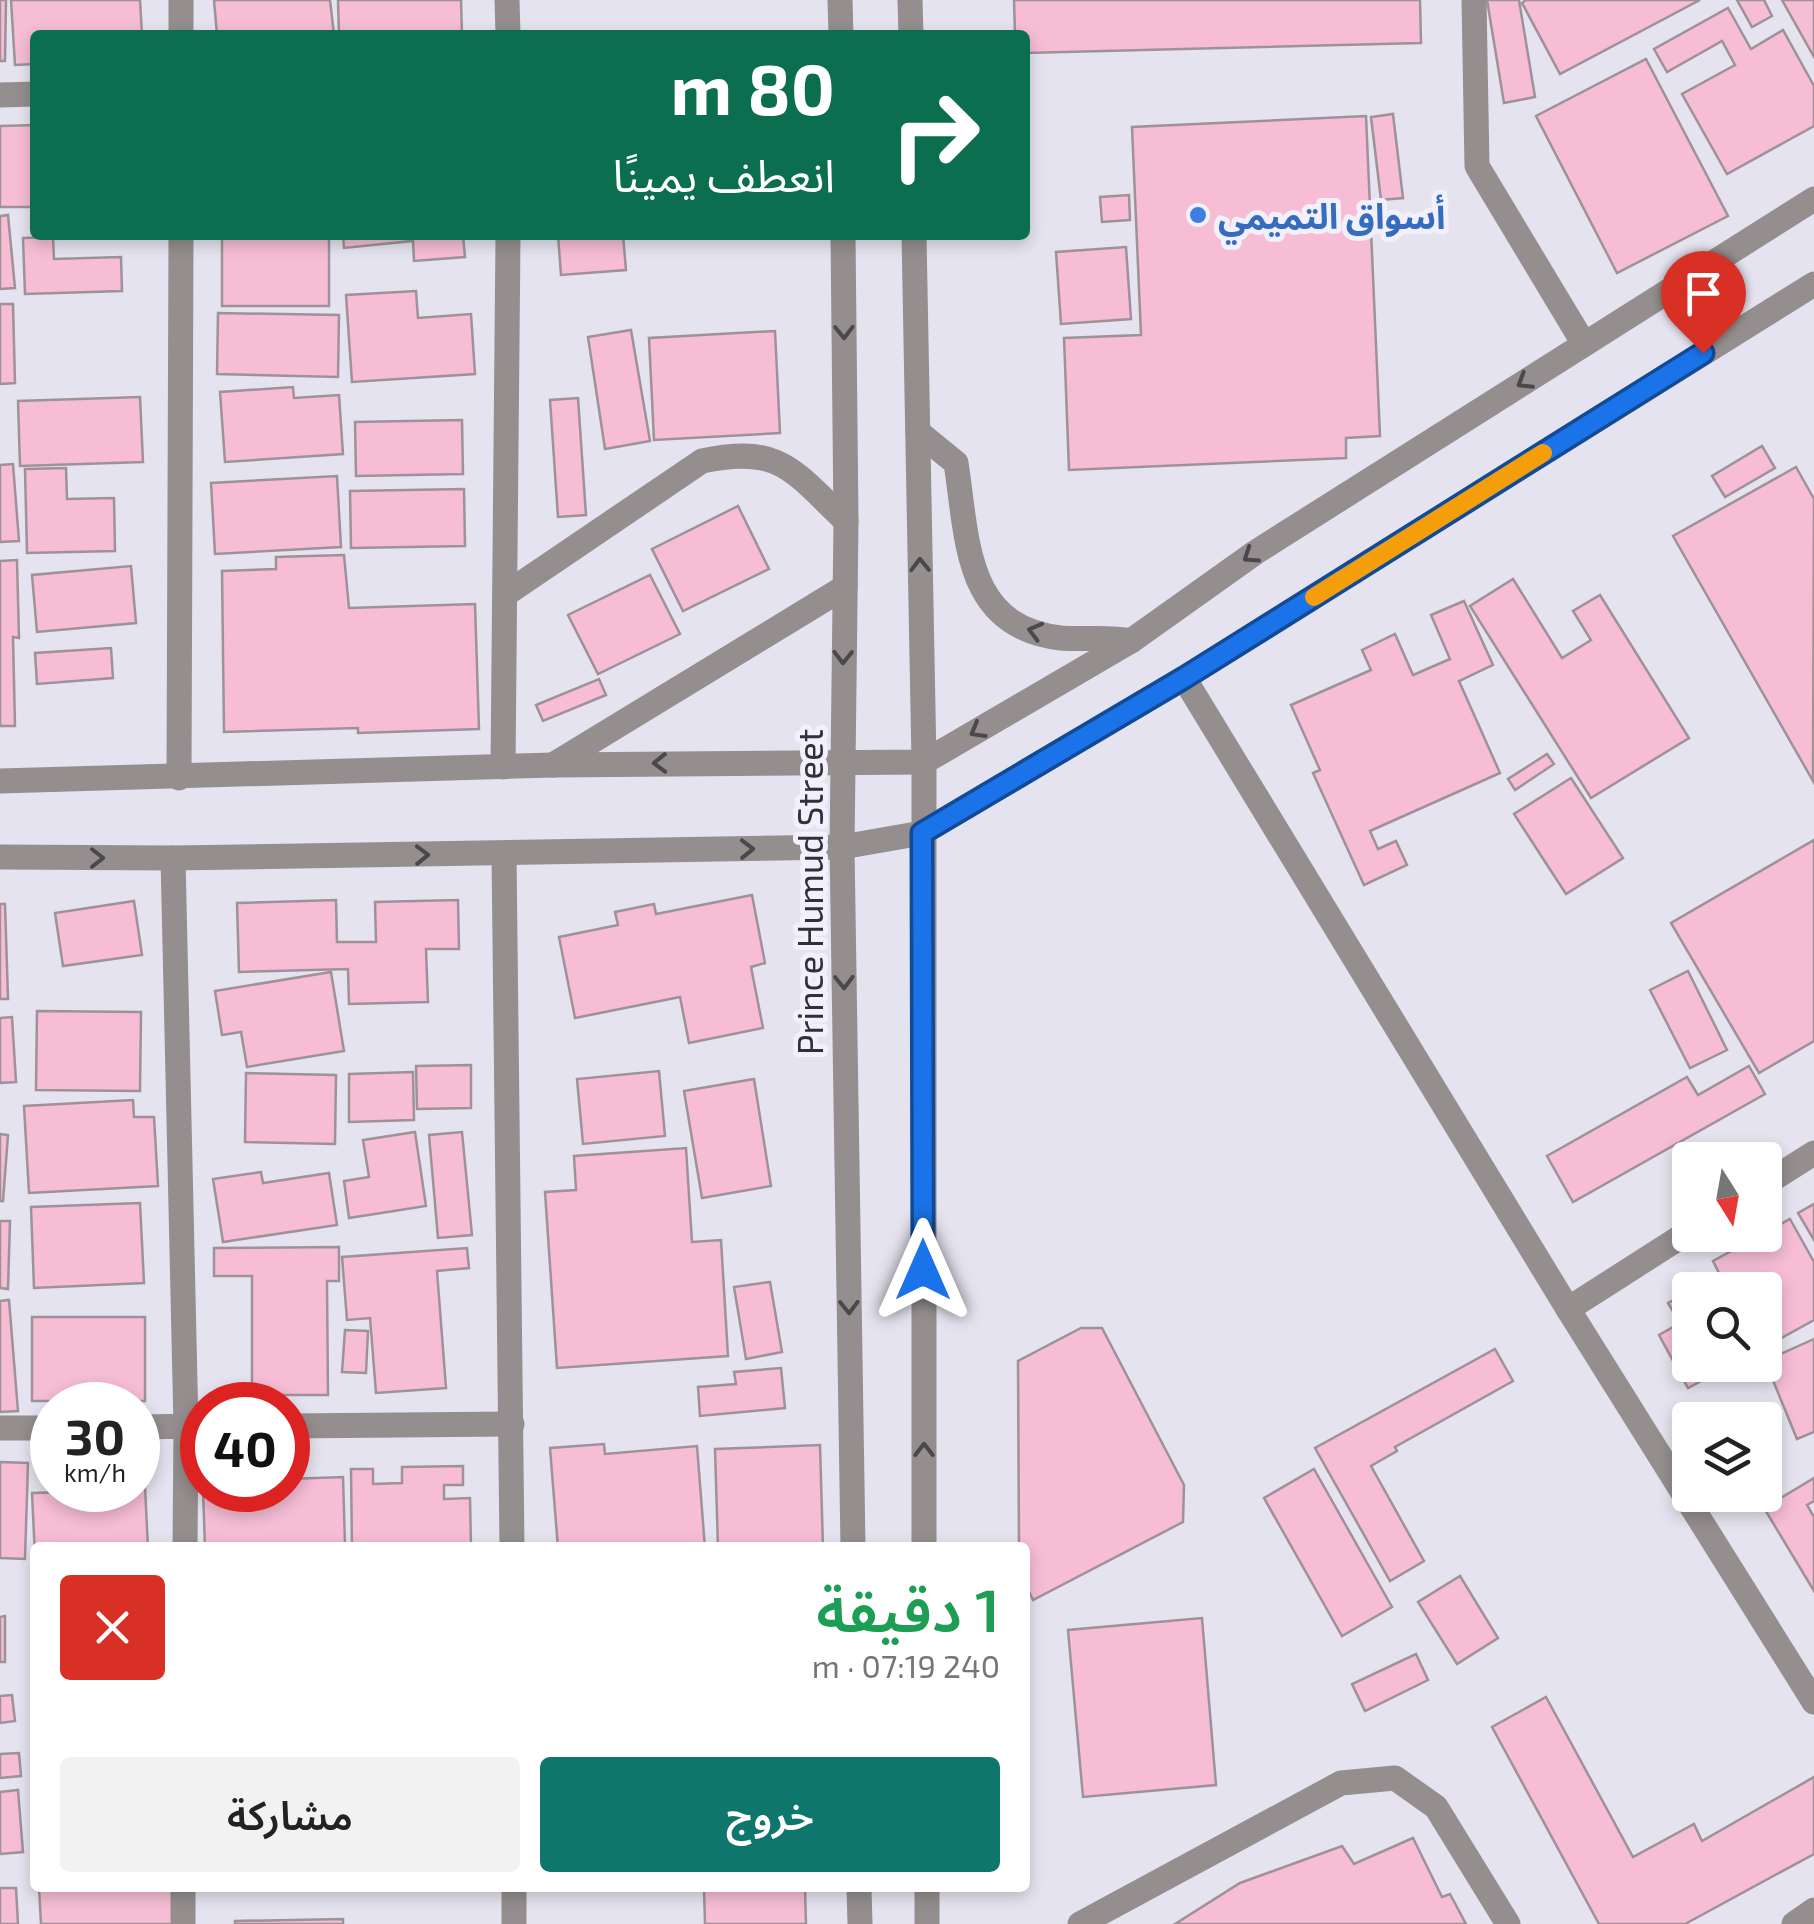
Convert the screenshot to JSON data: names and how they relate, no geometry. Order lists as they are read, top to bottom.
{
  "streets": {
    "street": ["Prince Humud Street"]
  },
  "places": ["أسواق التميمي"],
  "north": "bottom",
  "page": {
    "turn": ["80 m", "انعطف يمينًا"],
    "speed": "30 km/h",
    "limit": "40",
    "heading": ["1 دقيقة", "240 m · 07:19"],
    "buttons": ["خروج", "مشاركة"]
  }
}
